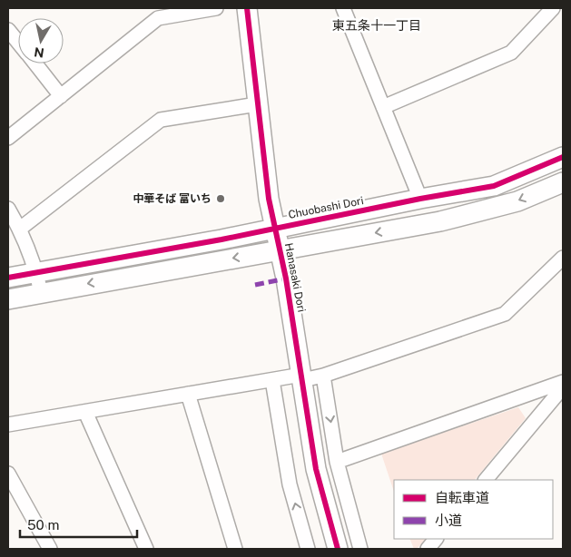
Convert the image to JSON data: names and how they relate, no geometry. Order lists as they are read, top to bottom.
{
  "streets": {
    "street": ["Chuobashi Dori", "Hanasaki Dori"]
  },
  "crossings": [
    ["Chuobashi Dori", "Hanasaki Dori"]
  ],
  "districts": ["東五条十一丁目"],
  "places": ["中華そば 富いち"],
  "legend": ["自転車道", "小道"],
  "scale_bar": "50 m",
  "north": "bottom"
}
